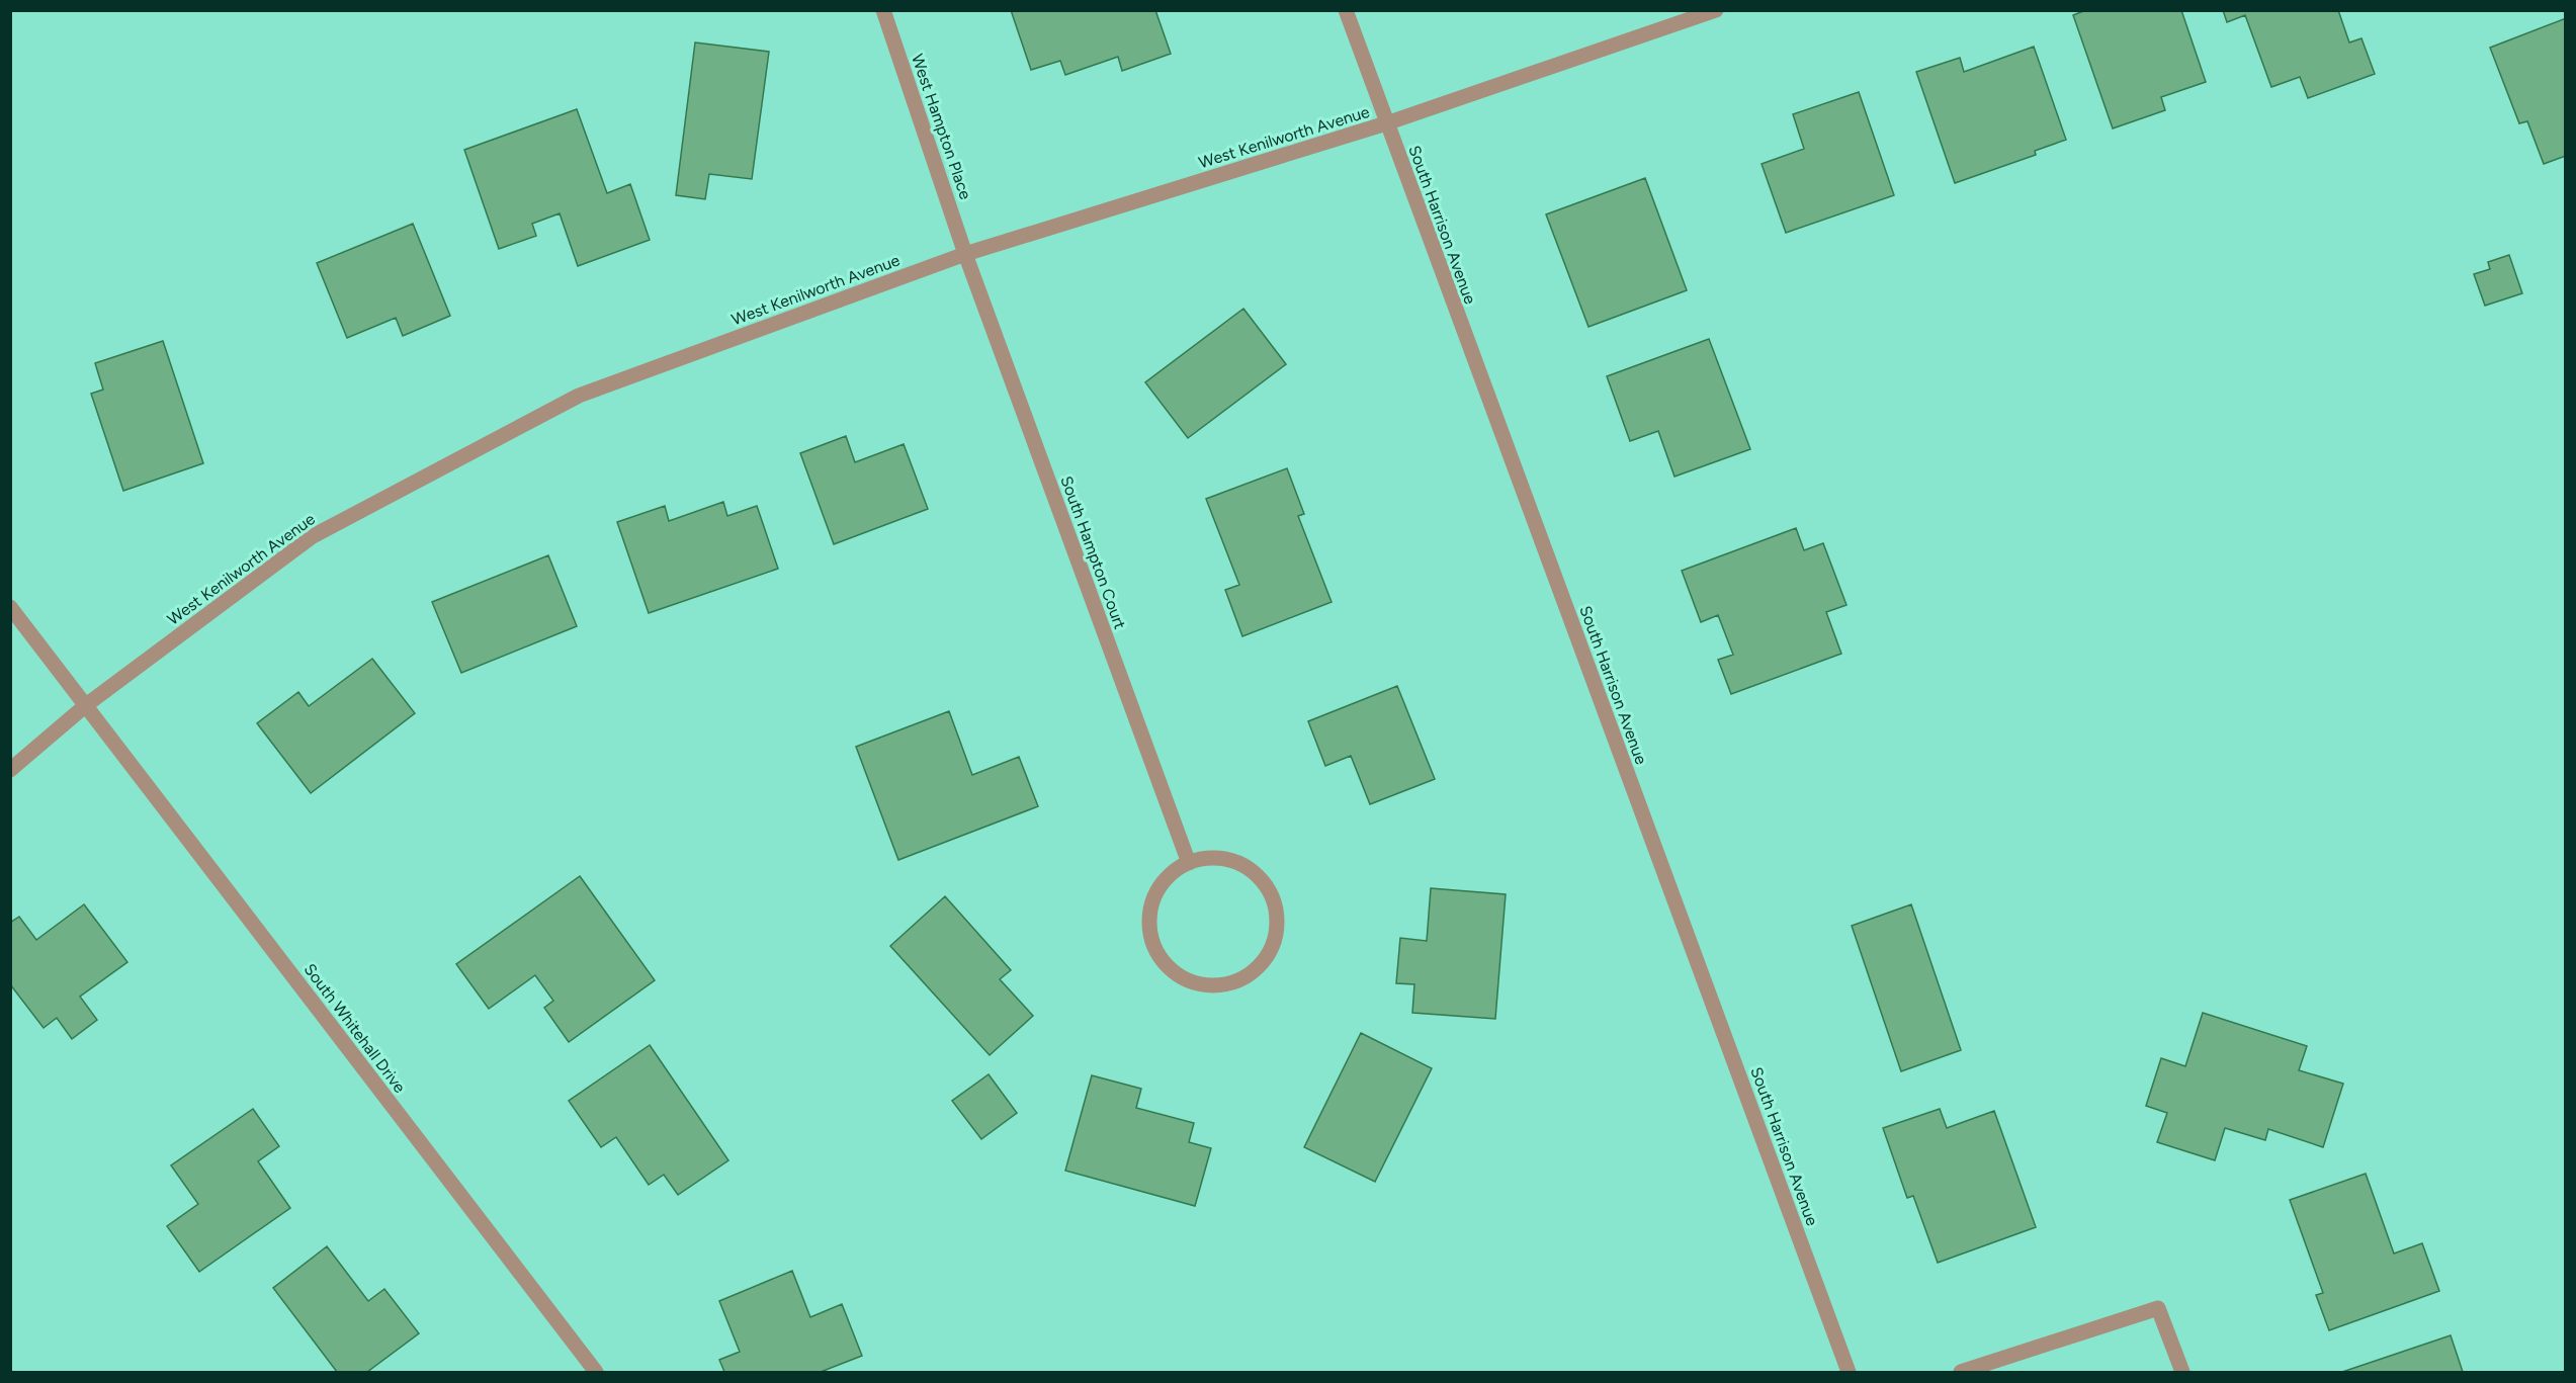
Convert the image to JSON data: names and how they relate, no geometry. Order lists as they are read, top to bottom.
{
  "streets": {
    "street": [
      "West Hampton Place",
      "West Kenilworth Avenue",
      "South Harrison Avenue",
      "South Hampton Court",
      "South Whitehall Drive"
    ]
  },
  "crossings": [
    ["West Hampton Place", "West Kenilworth Avenue"],
    ["West Hampton Place", "South Hampton Court"],
    ["West Kenilworth Avenue", "South Harrison Avenue"],
    ["West Kenilworth Avenue", "South Hampton Court"],
    ["West Kenilworth Avenue", "South Whitehall Drive"]
  ]
}
